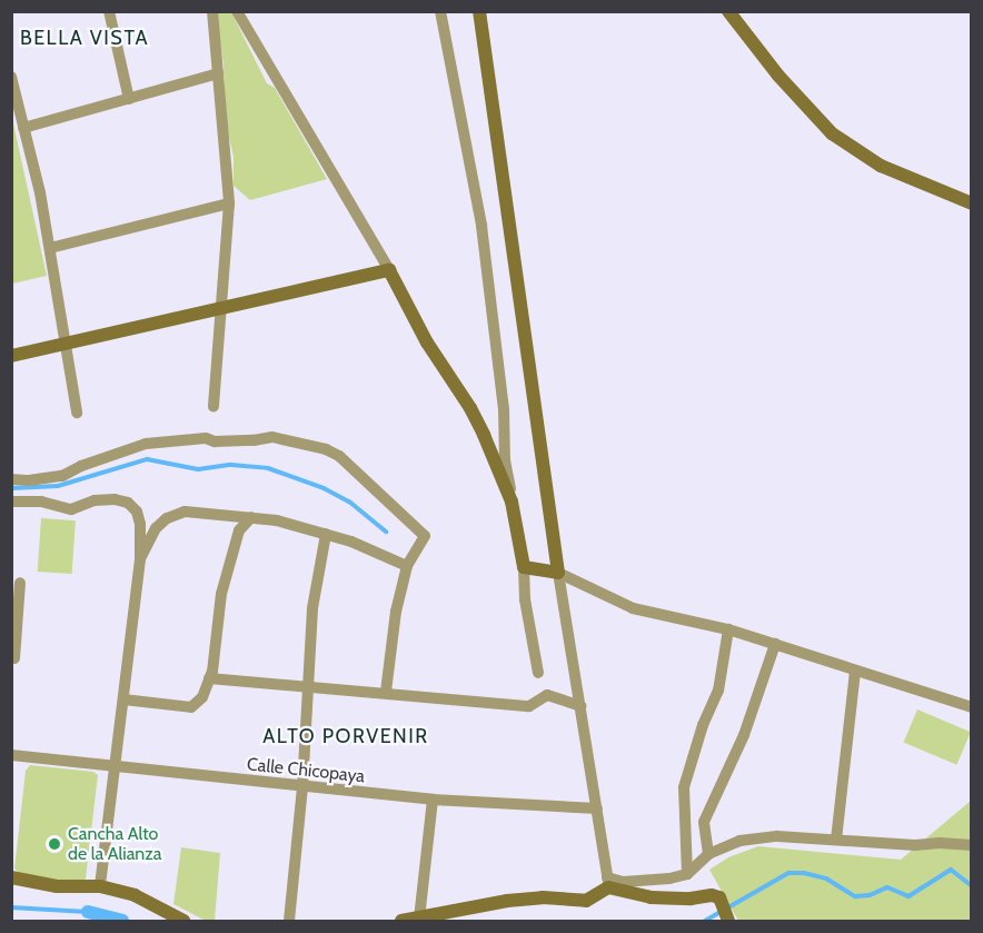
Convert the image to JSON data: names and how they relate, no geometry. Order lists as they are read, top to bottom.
{
  "streets": {
    "street": ["Calle Chicopaya"]
  },
  "districts": ["BELLA VISTA", "ALTO PORVENIR"],
  "places": ["Cancha Alto de la Alianza"]
}
